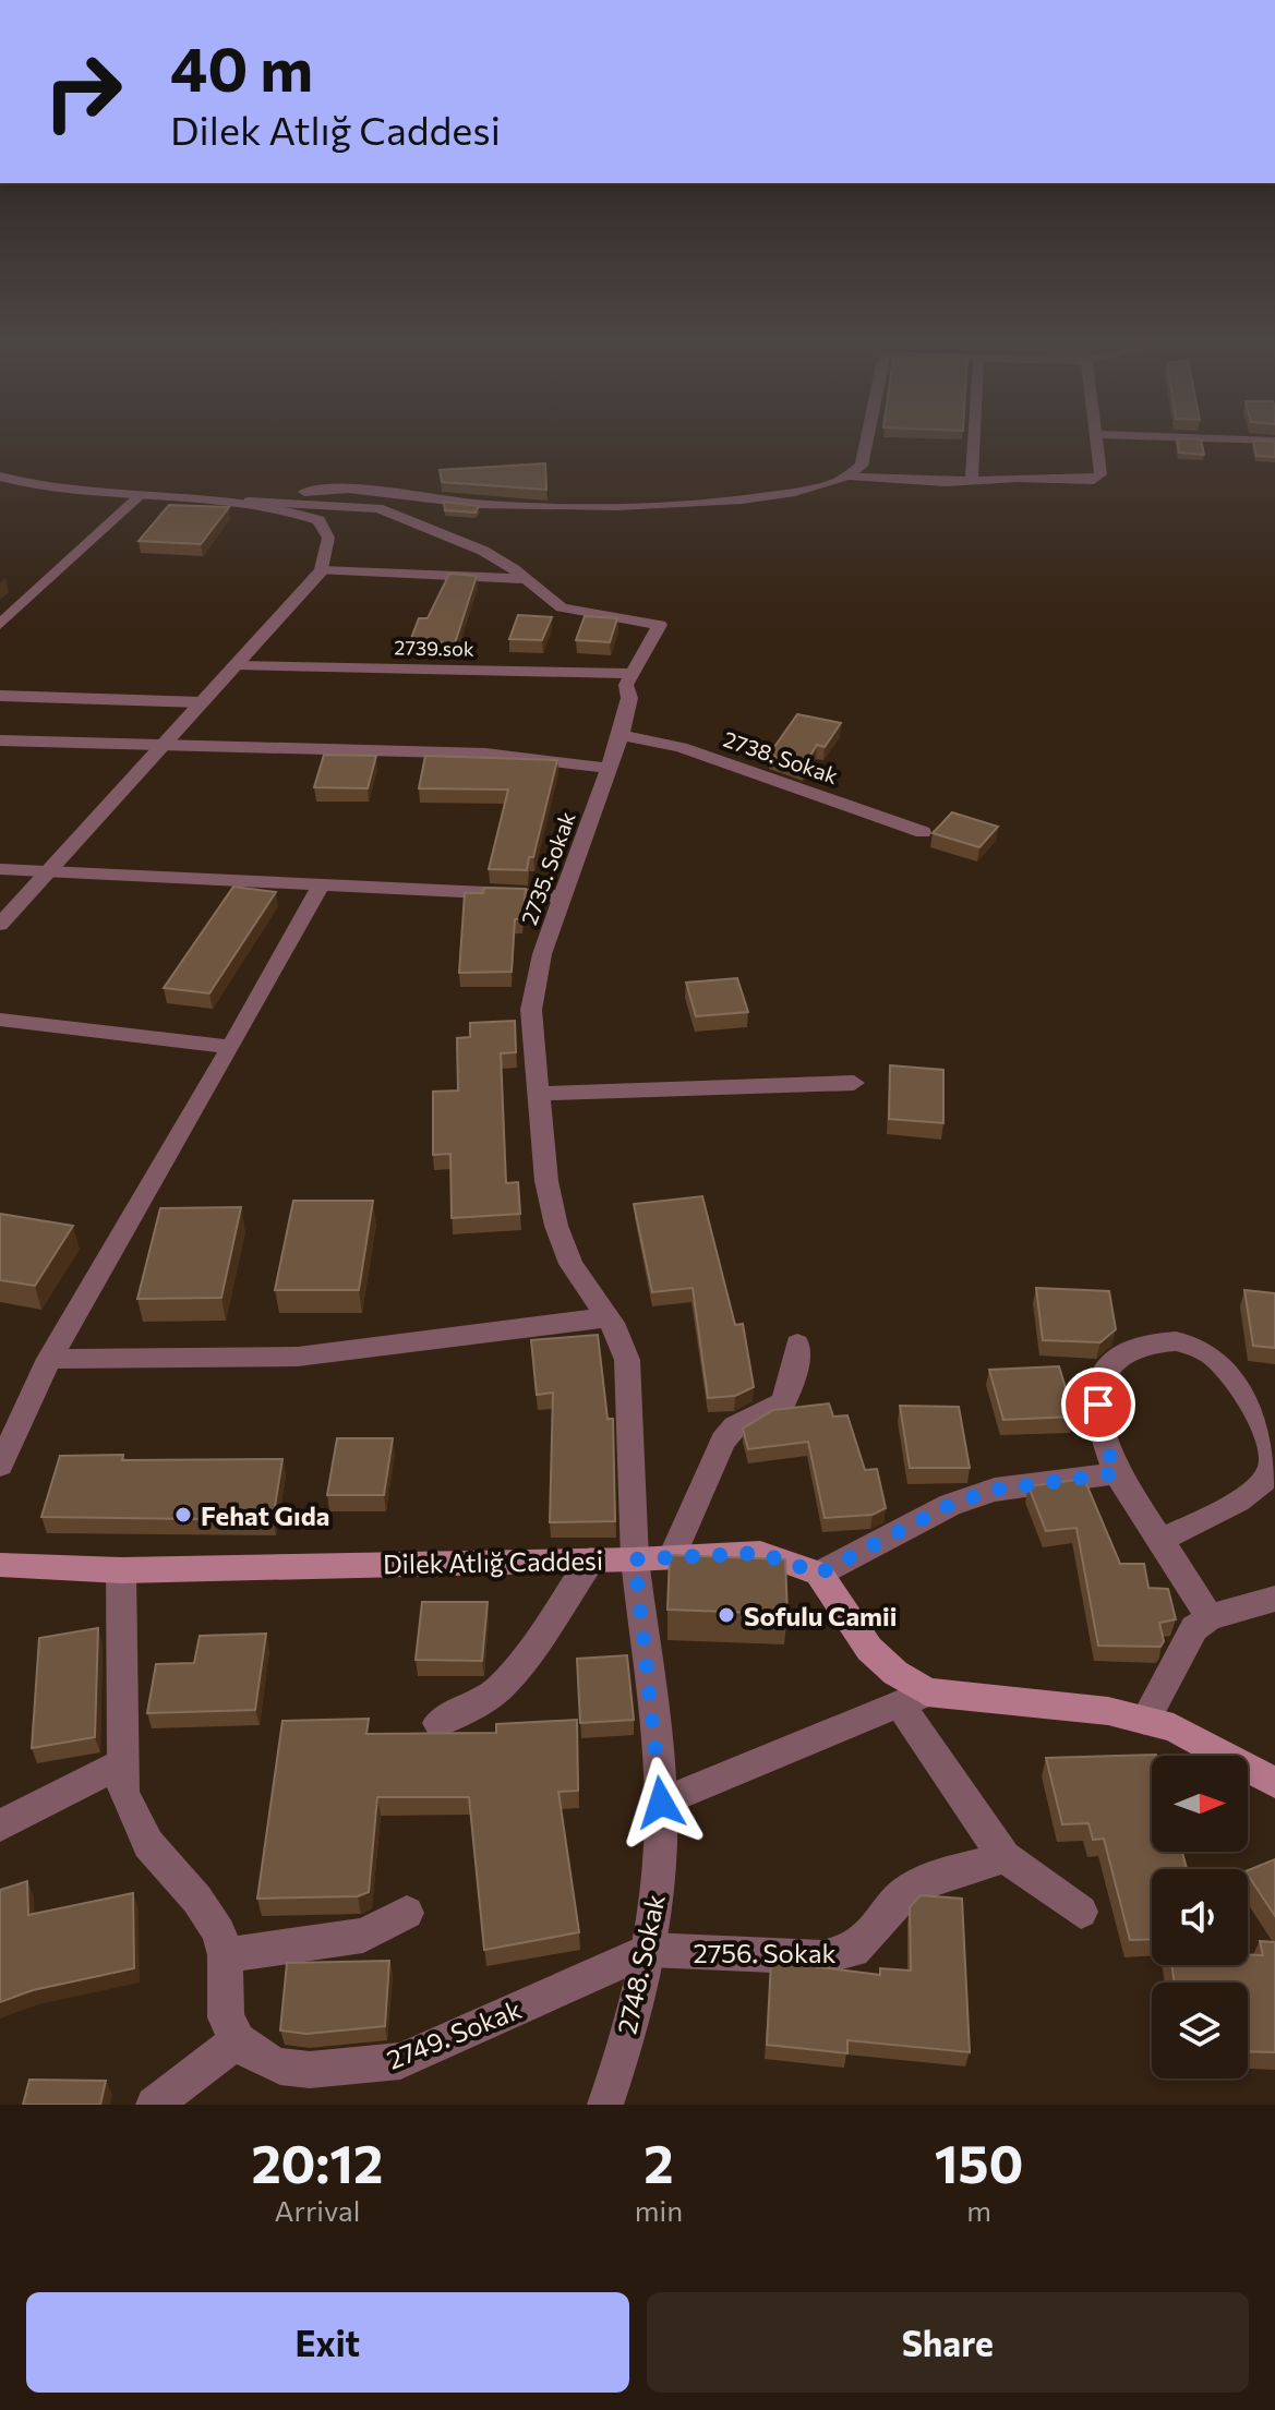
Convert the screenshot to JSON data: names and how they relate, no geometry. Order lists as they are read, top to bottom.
{
  "streets": {
    "main road": ["Dilek Atlığ Caddesi"],
    "street": [
      "2739.sok",
      "2738. Sokak",
      "2735. Sokak",
      "2756. Sokak",
      "2748. Sokak",
      "2749. Sokak"
    ]
  },
  "crossings": [
    ["2739.sok", "2735. Sokak"],
    ["2738. Sokak", "2735. Sokak"],
    ["2735. Sokak", "Dilek Atlığ Caddesi"],
    ["2735. Sokak", "2748. Sokak"],
    ["Dilek Atlığ Caddesi", "2748. Sokak"],
    ["2756. Sokak", "2748. Sokak"],
    ["2756. Sokak", "2749. Sokak"],
    ["2748. Sokak", "2749. Sokak"]
  ],
  "places": ["Fehat Gıda", "Sofulu Camii"],
  "north": "right",
  "page": {
    "turn": ["40 m", "Dilek Atlığ Caddesi"],
    "eta": [
      "20:12",
      "Arrival",
      "2",
      "min",
      "150",
      "m"
    ],
    "buttons": ["Exit", "Share"]
  }
}
